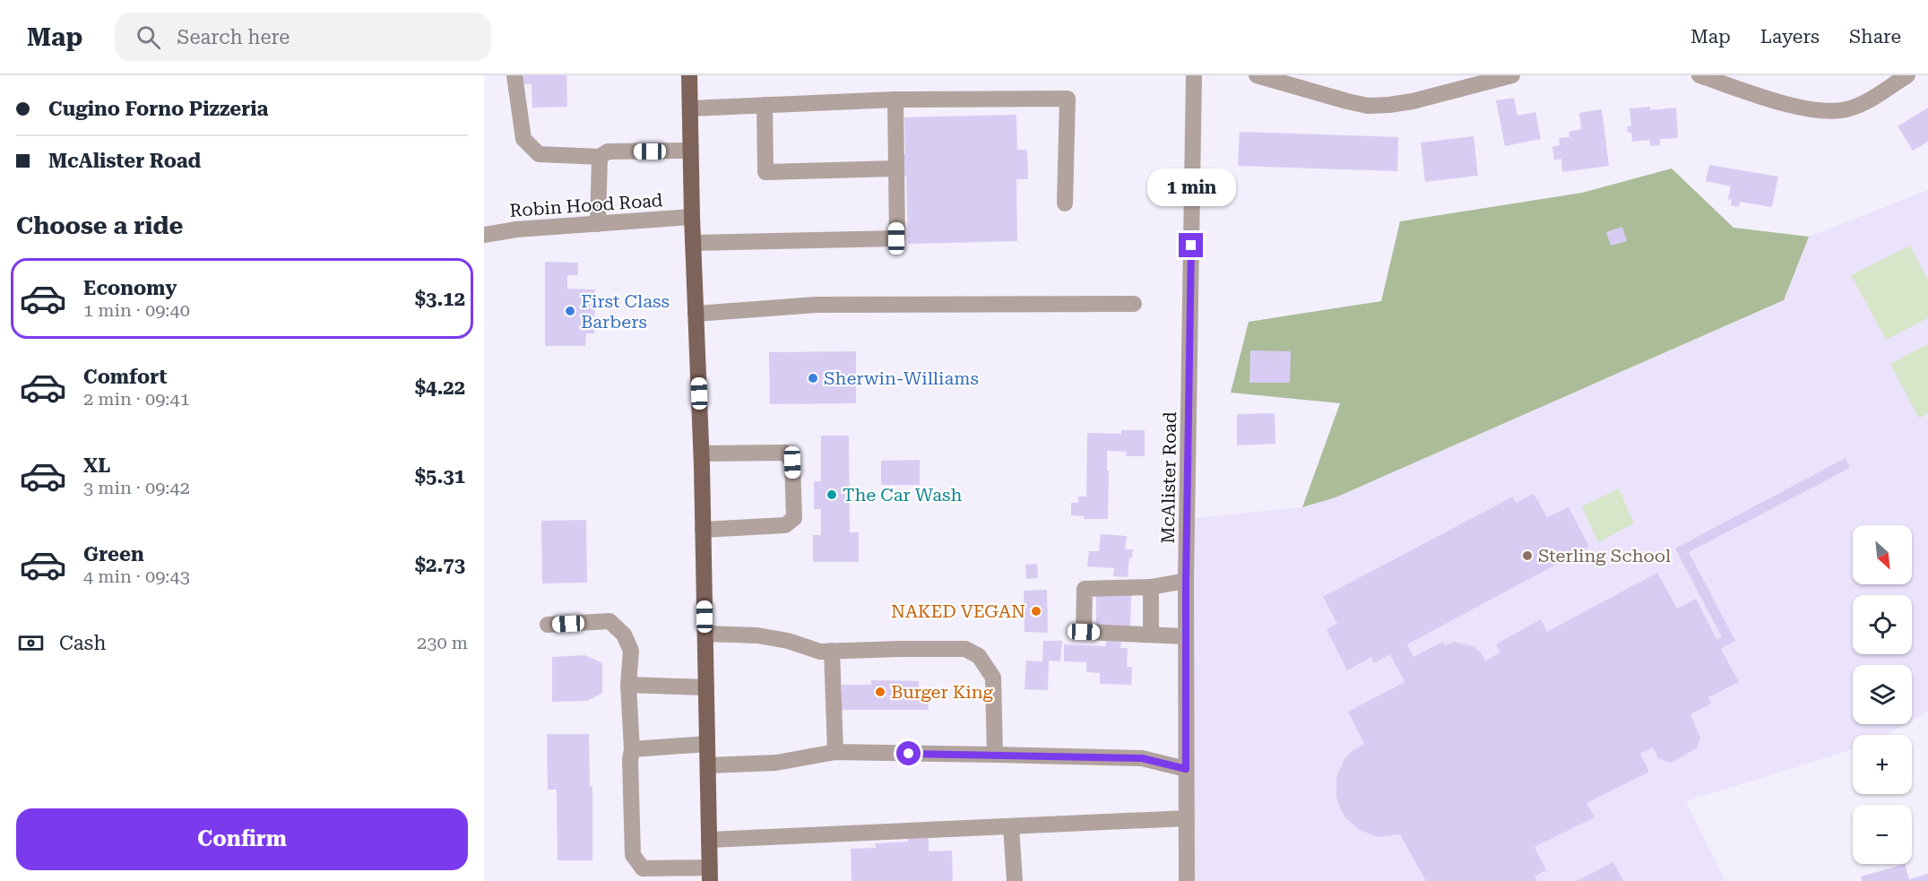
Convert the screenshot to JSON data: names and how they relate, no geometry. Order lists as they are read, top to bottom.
{
  "streets": {
    "street": ["Robin Hood Road", "McAlister Road"]
  },
  "places": [
    "First Class Barbers",
    "Sherwin-Williams",
    "The Car Wash",
    "Sterling School",
    "NAKED VEGAN",
    "Burger King"
  ],
  "north": "bottom right",
  "page": {
    "header": "Map",
    "search": "Search here",
    "nav": ["Map", "Layers", "Share"],
    "banner": ["Cugino Forno Pizzeria", "McAlister Road"],
    "bubble": "1 min",
    "heading": "Choose a ride",
    "list": [
      {
        "name": "Economy",
        "note": "1 min · 09:40",
        "value": "$3.12"
      },
      {
        "name": "Comfort",
        "note": "2 min · 09:41",
        "value": "$4.22"
      },
      {
        "name": "XL",
        "note": "3 min · 09:42",
        "value": "$5.31"
      },
      {
        "name": "Green",
        "note": "4 min · 09:43",
        "value": "$2.73"
      }
    ],
    "map_buttons": ["+", "−"],
    "pay": ["Cash", "230 m"],
    "buttons": "Confirm"
  }
}
